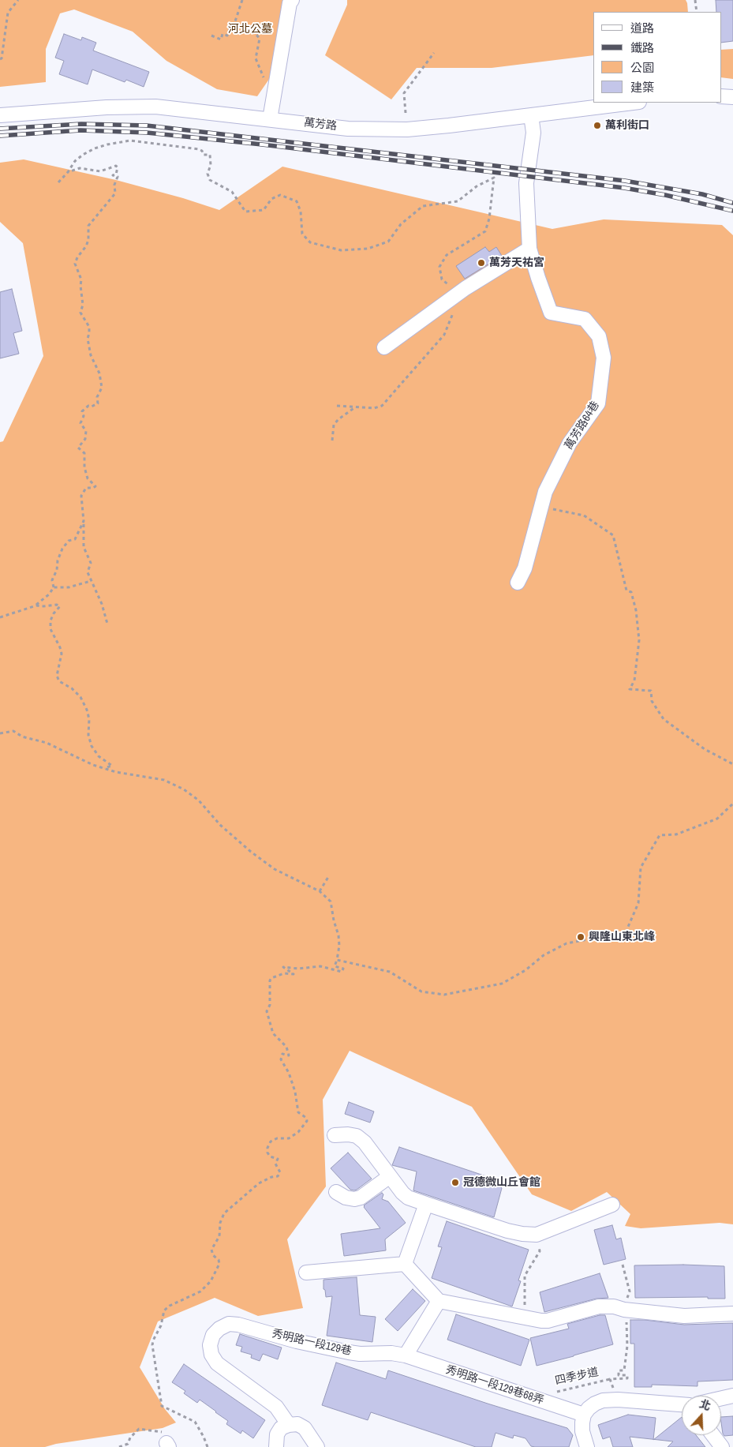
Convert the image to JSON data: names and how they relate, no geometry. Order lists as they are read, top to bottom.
{
  "streets": {
    "street": [
      "萬芳路",
      "萬芳路64巷",
      "秀明路一段129巷",
      "秀明路一段129巷68弄"
    ],
    "path": ["四季步道"]
  },
  "crossings": [
    ["萬芳路", "萬芳路64巷"],
    ["秀明路一段129巷", "秀明路一段129巷68弄"]
  ],
  "parks": ["河北公墓"],
  "places": [
    "萬利街口",
    "萬芳天祐宮",
    "興隆山東北峰",
    "冠德微山丘會館"
  ],
  "legend": [
    "道路",
    "鐵路",
    "公園",
    "建築"
  ],
  "north": "top"
}
